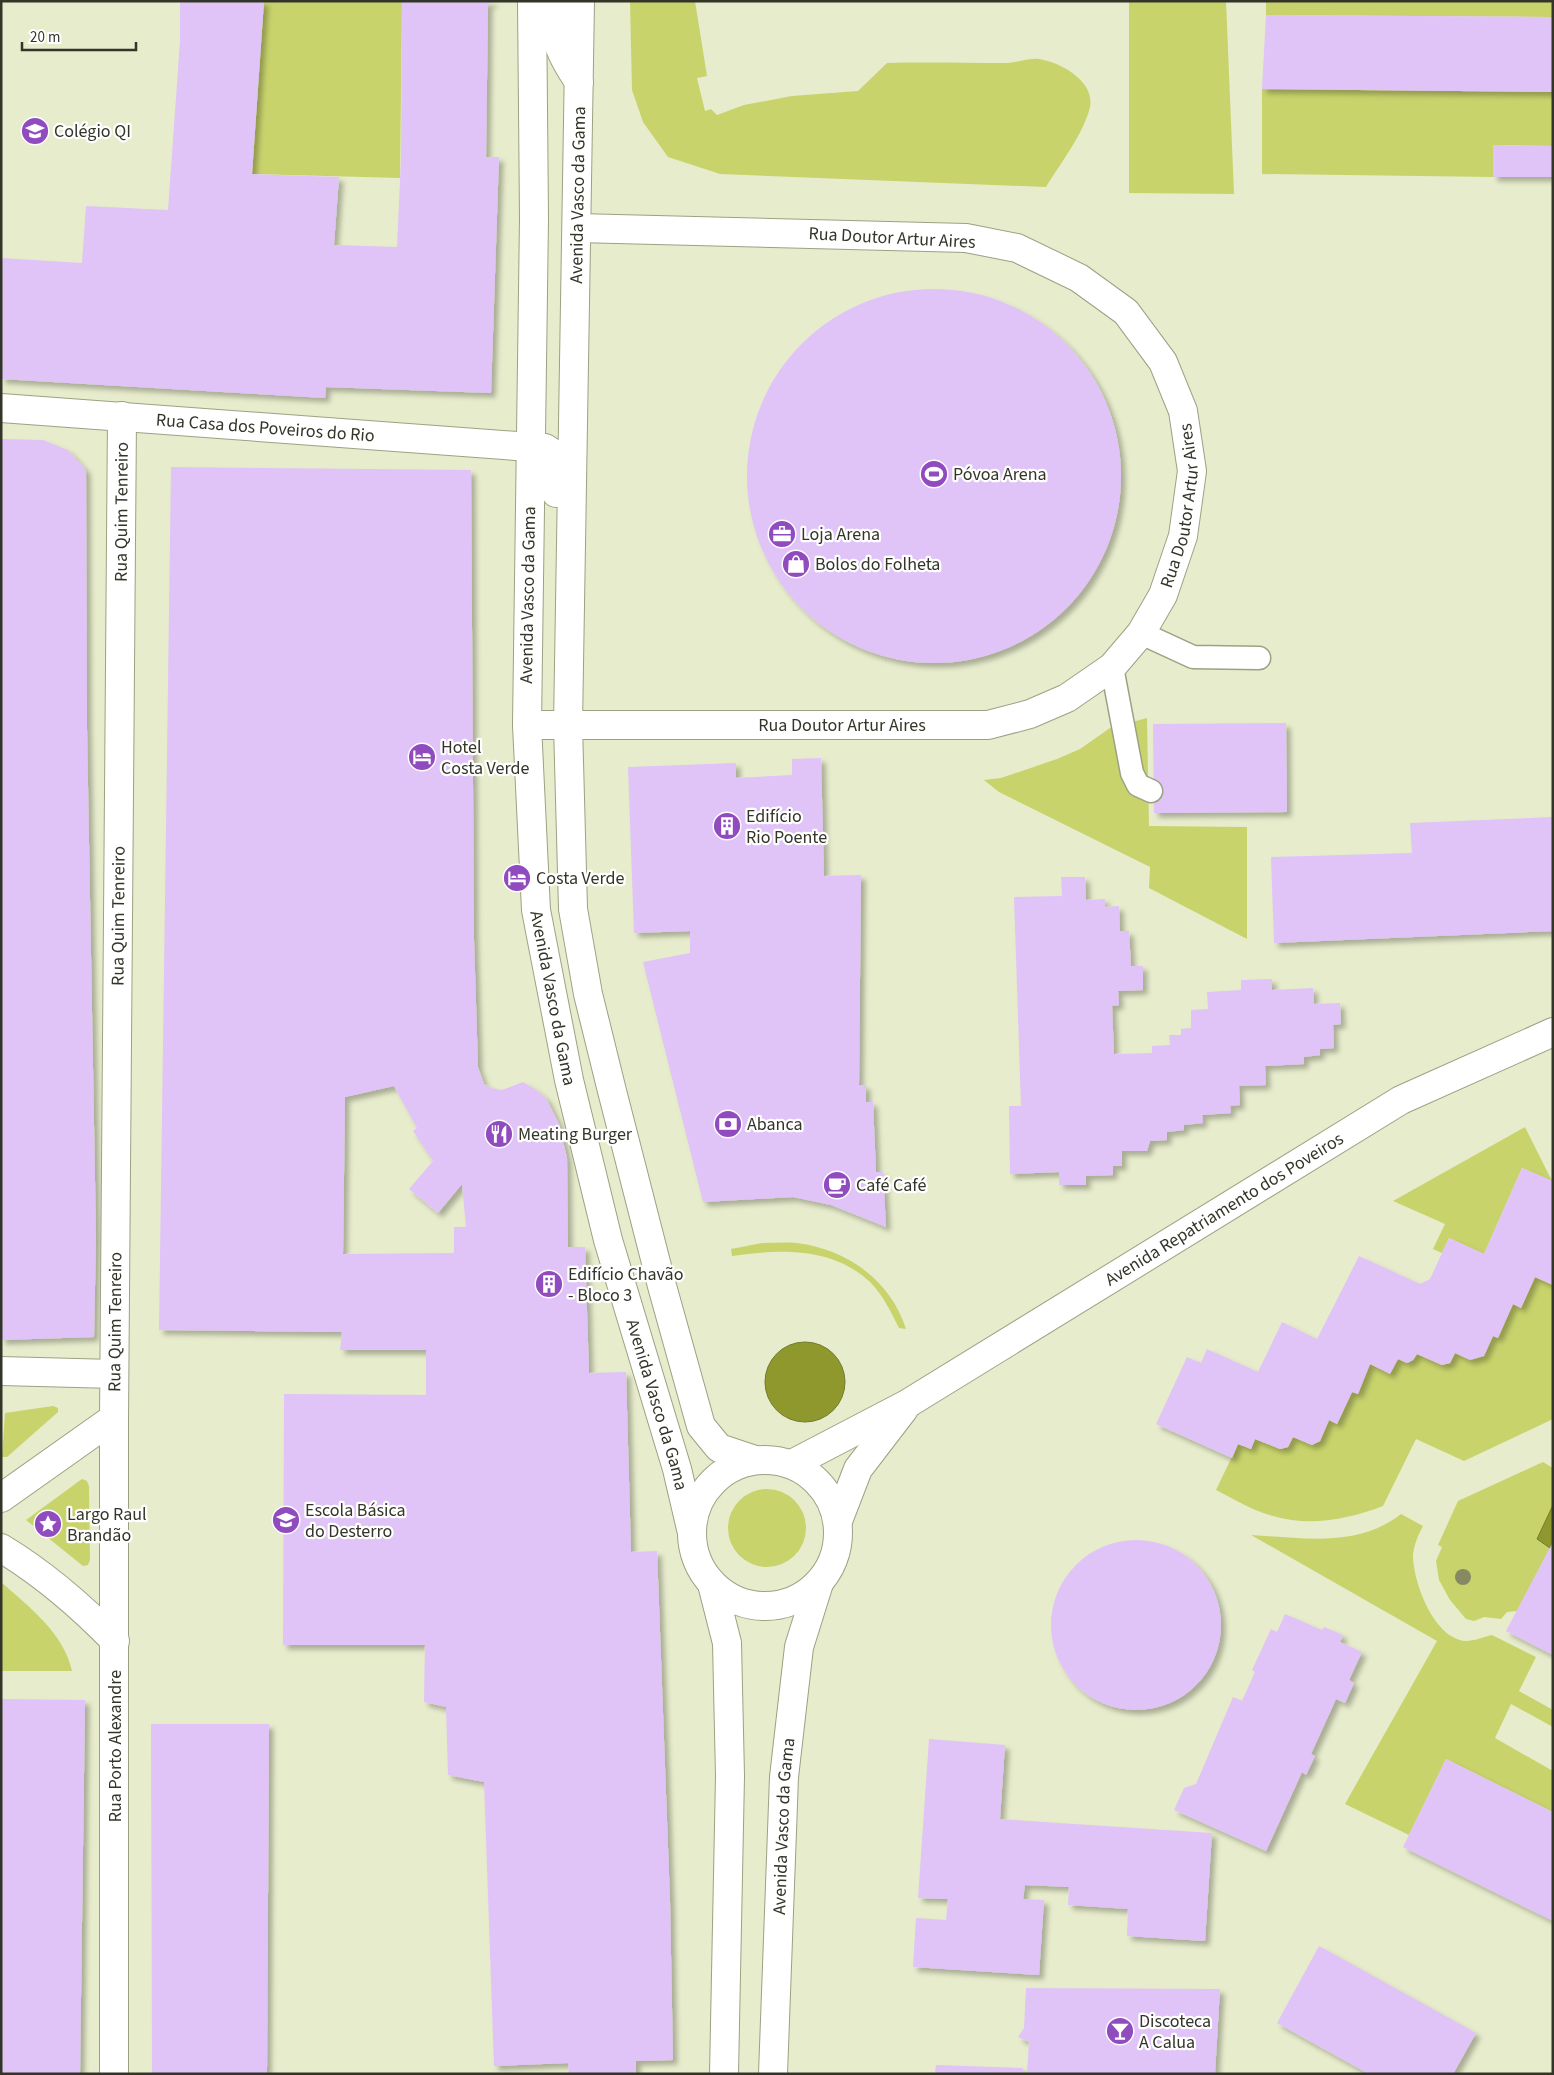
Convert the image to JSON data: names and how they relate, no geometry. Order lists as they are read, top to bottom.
{
  "streets": {
    "street": [
      "Avenida Vasco da Gama",
      "Rua Doutor Artur Aires",
      "Rua Casa dos Poveiros do Rio",
      "Rua Quim Tenreiro",
      "Avenida Repatriamento dos Poveiros",
      "Rua Porto Alexandre"
    ]
  },
  "crossings": [
    ["Avenida Vasco da Gama", "Rua Doutor Artur Aires"],
    ["Avenida Vasco da Gama", "Rua Casa dos Poveiros do Rio"],
    ["Avenida Vasco da Gama", "Avenida Repatriamento dos Poveiros"],
    ["Rua Casa dos Poveiros do Rio", "Rua Quim Tenreiro"],
    ["Rua Quim Tenreiro", "Rua Porto Alexandre"]
  ],
  "places": {
    "school or university": ["Colégio QI", "Escola Básica do Desterro"],
    "sports": ["Póvoa Arena"],
    "office": ["Loja Arena"],
    "shop": ["Bolos do Folheta"],
    "hotel": ["Hotel Costa Verde", "Costa Verde"],
    "building": ["Edifício Rio Poente", "Edifício Chavão - Bloco 3"],
    "bank": ["Abanca"],
    "restaurant": ["Meating Burger"],
    "cafe": ["Café Café"],
    "place": ["Largo Raul Brandão"],
    "bar": ["Discoteca A Calua"]
  },
  "scale_bar": "20 m"
}
